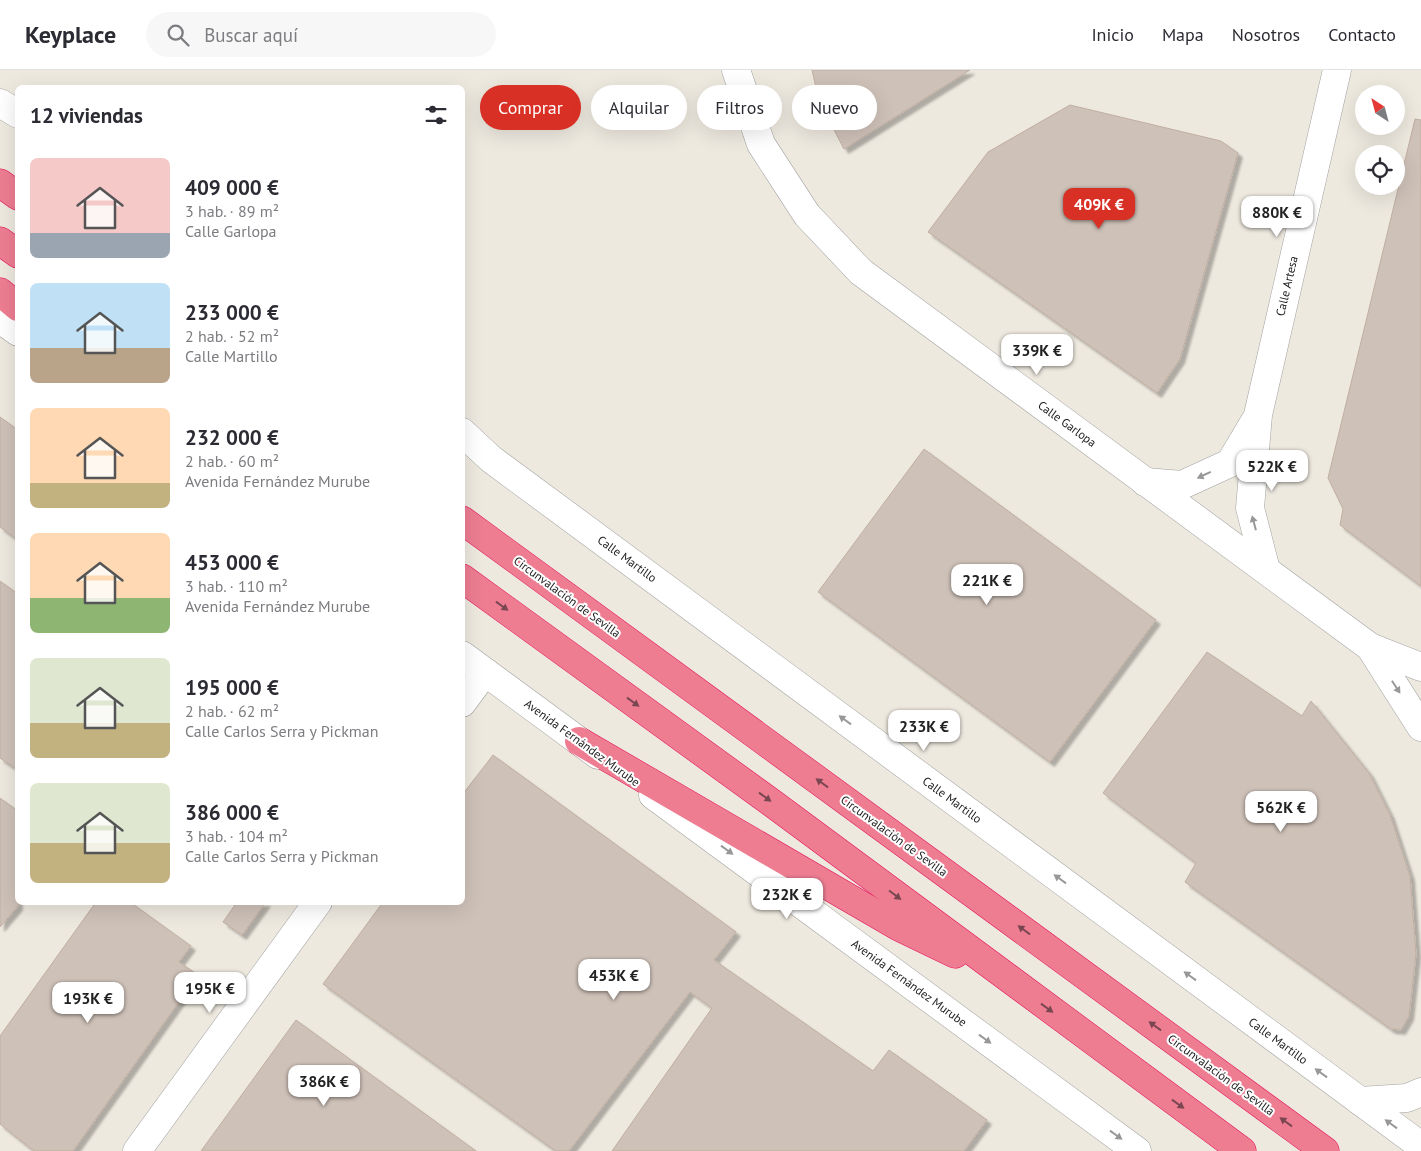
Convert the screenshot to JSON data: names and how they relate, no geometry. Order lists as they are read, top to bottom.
{
  "streets": {
    "highway": ["Circunvalación de Sevilla"],
    "street": [
      "Calle Artesa",
      "Calle Garlopa",
      "Calle Martillo",
      "Avenida Fernández Murube"
    ]
  },
  "crossings": [
    ["Calle Artesa", "Calle Garlopa"]
  ],
  "one_way": ["Calle Martillo", "Avenida Fernández Murube"],
  "north": "top left",
  "page": {
    "header": "Keyplace",
    "search": "Buscar aquí",
    "nav": [
      "Inicio",
      "Mapa",
      "Nosotros",
      "Contacto"
    ],
    "chip": [
      "Comprar",
      "Alquilar",
      "Filtros",
      "Nuevo"
    ],
    "heading": "12 viviendas",
    "list": [
      {
        "name": "409 000 €",
        "note": "3 hab. · 89 m² · Calle Garlopa"
      },
      {
        "name": "233 000 €",
        "note": "2 hab. · 52 m² · Calle Martillo"
      },
      {
        "name": "232 000 €",
        "note": "2 hab. · 60 m² · Avenida Fernández Murube"
      },
      {
        "name": "453 000 €",
        "note": "3 hab. · 110 m² · Avenida Fernández Murube"
      },
      {
        "name": "195 000 €",
        "note": "2 hab. · 62 m² · Calle Carlos Serra y Pickman"
      },
      {
        "name": "386 000 €",
        "note": "3 hab. · 104 m² · Calle Carlos Serra y Pickman"
      }
    ],
    "price": [
      "409K €",
      "880K €",
      "339K €",
      "522K €",
      "221K €",
      "233K €",
      "562K €",
      "232K €",
      "453K €",
      "195K €",
      "193K €",
      "386K €"
    ]
  }
}
